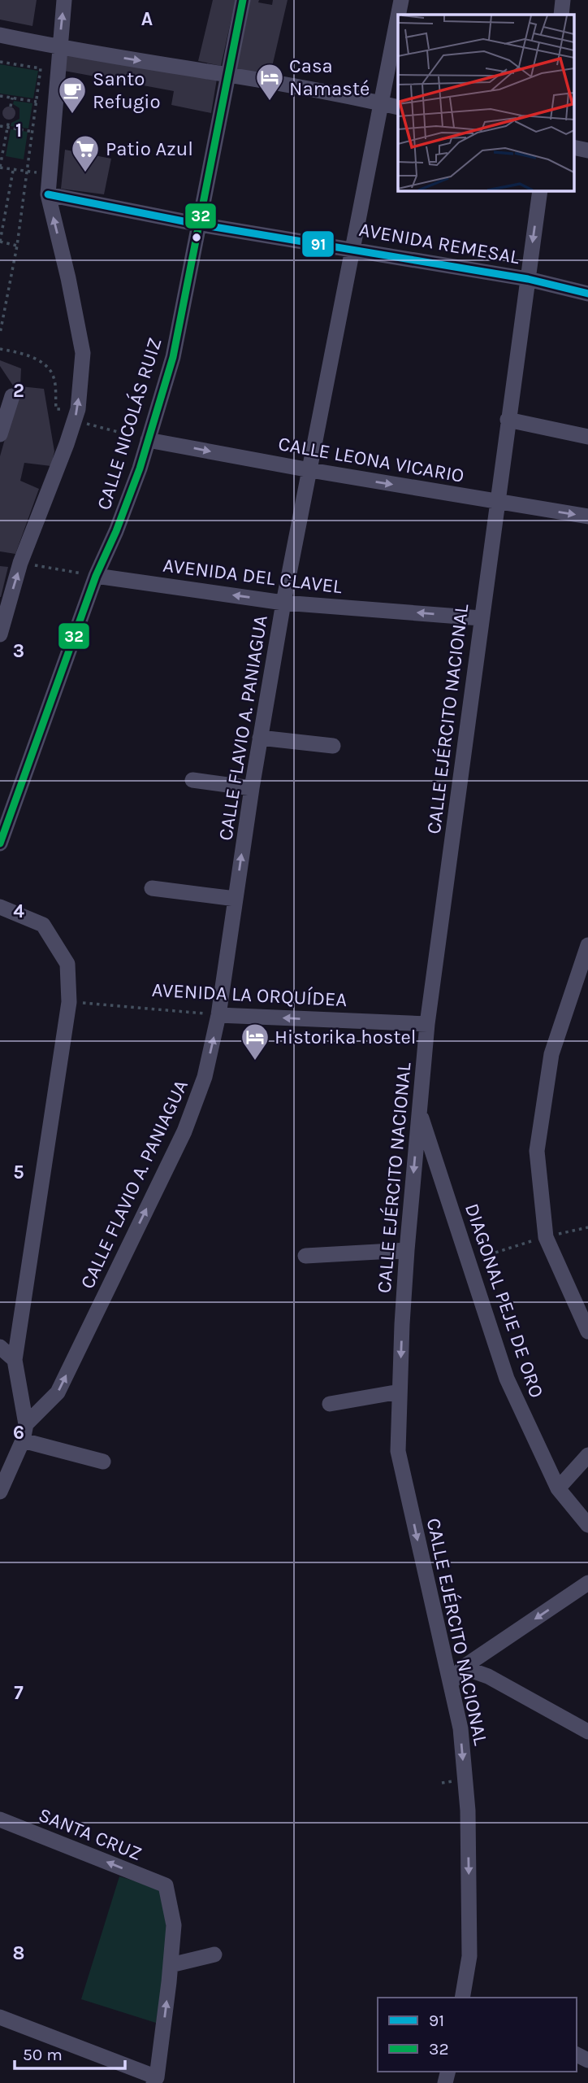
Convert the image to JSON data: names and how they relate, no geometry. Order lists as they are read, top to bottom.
{
  "streets": {
    "street": [
      "AVENIDA REMESAL",
      "CALLE NICOLÁS RUIZ",
      "CALLE LEONA VICARIO",
      "AVENIDA DEL CLAVEL",
      "CALLE EJÉRCITO NACIONAL",
      "CALLE FLAVIO A. PANIAGUA",
      "AVENIDA LA ORQUÍDEA",
      "DIAGONAL PEJE DE ORO",
      "SANTA CRUZ"
    ]
  },
  "crossings": [
    ["AVENIDA REMESAL", "CALLE NICOLÁS RUIZ"],
    ["AVENIDA REMESAL", "CALLE EJÉRCITO NACIONAL"],
    ["AVENIDA REMESAL", "CALLE FLAVIO A. PANIAGUA"],
    ["CALLE NICOLÁS RUIZ", "CALLE LEONA VICARIO"],
    ["CALLE NICOLÁS RUIZ", "AVENIDA DEL CLAVEL"],
    ["CALLE LEONA VICARIO", "CALLE EJÉRCITO NACIONAL"],
    ["CALLE LEONA VICARIO", "CALLE FLAVIO A. PANIAGUA"],
    ["AVENIDA DEL CLAVEL", "CALLE EJÉRCITO NACIONAL"],
    ["AVENIDA DEL CLAVEL", "CALLE FLAVIO A. PANIAGUA"],
    ["CALLE EJÉRCITO NACIONAL", "AVENIDA LA ORQUÍDEA"],
    ["CALLE EJÉRCITO NACIONAL", "DIAGONAL PEJE DE ORO"],
    ["CALLE FLAVIO A. PANIAGUA", "AVENIDA LA ORQUÍDEA"]
  ],
  "one_way": [
    "CALLE LEONA VICARIO",
    "AVENIDA DEL CLAVEL",
    "CALLE EJÉRCITO NACIONAL",
    "AVENIDA LA ORQUÍDEA",
    "SANTA CRUZ"
  ],
  "places": {
    "hotel": ["Casa Namasté", "Historika hostel"],
    "cafe": ["Santo Refugio"],
    "supermarket": ["Patio Azul"]
  },
  "lines": ["transit line 32", "transit line 91"],
  "legend": ["91", "32"],
  "scale_bar": "50 m",
  "grid": {
    "columns": ["A"],
    "rows": [
      "1",
      "2",
      "3",
      "4",
      "5",
      "6",
      "7",
      "8"
    ]
  }
}
